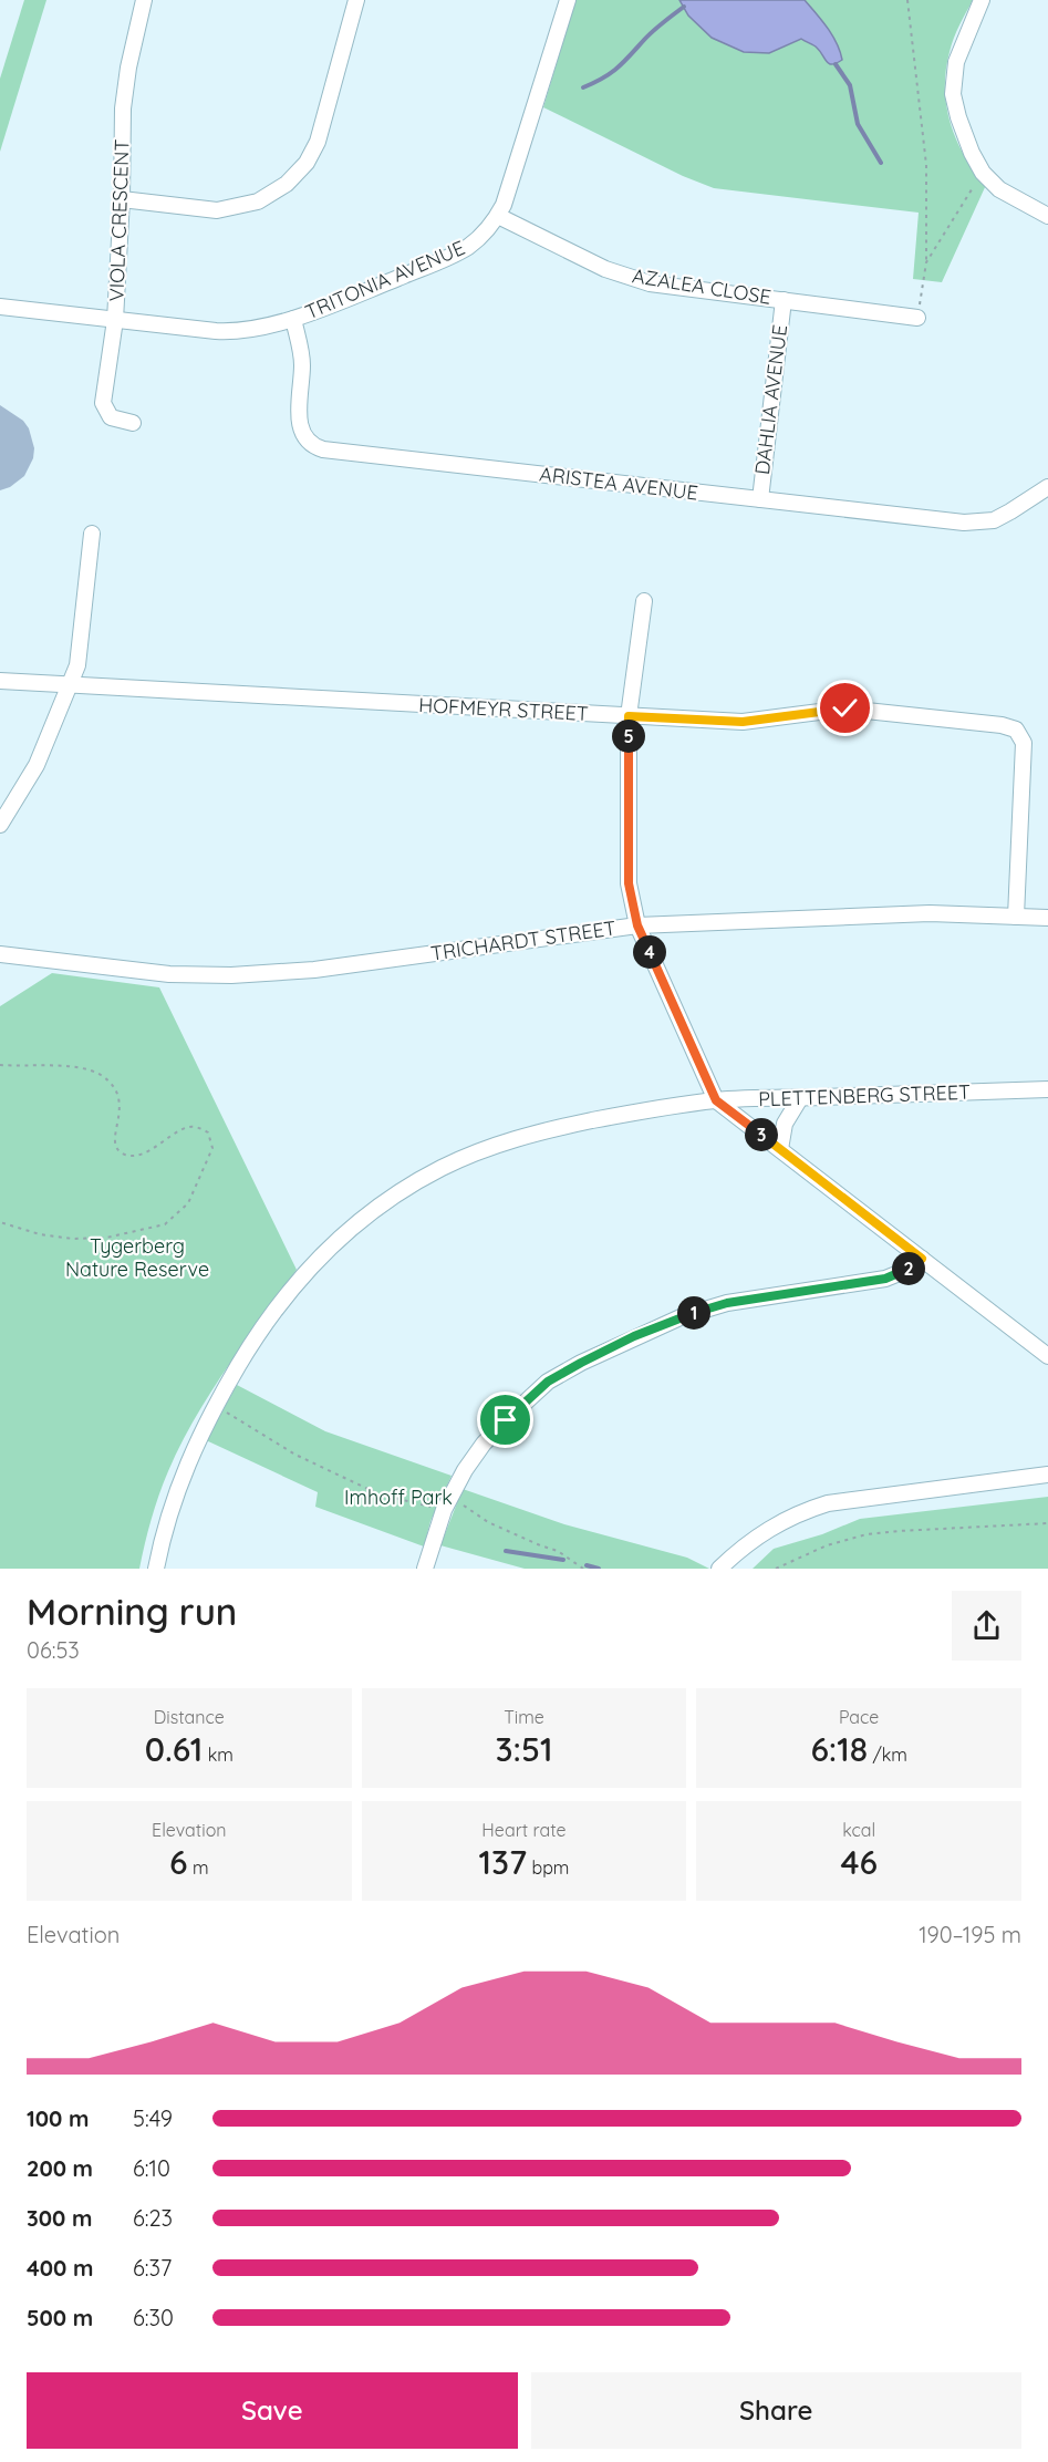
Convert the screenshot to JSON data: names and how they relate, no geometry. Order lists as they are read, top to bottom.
{
  "streets": {
    "street": [
      "VIOLA CRESCENT",
      "TRITONIA AVENUE",
      "AZALEA CLOSE",
      "DAHLIA AVENUE",
      "ARISTEA AVENUE",
      "HOFMEYR STREET",
      "TRICHARDT STREET",
      "PLETTENBERG STREET"
    ]
  },
  "crossings": [
    ["VIOLA CRESCENT", "TRITONIA AVENUE"],
    ["TRITONIA AVENUE", "AZALEA CLOSE"],
    ["TRITONIA AVENUE", "ARISTEA AVENUE"],
    ["AZALEA CLOSE", "DAHLIA AVENUE"],
    ["DAHLIA AVENUE", "ARISTEA AVENUE"],
    ["HOFMEYR STREET", "TRICHARDT STREET"]
  ],
  "parks": ["Tygerberg Nature Reserve", "Imhoff Park"],
  "page": {
    "pins": [
      "5",
      "4",
      "3",
      "2",
      "1"
    ],
    "heading": ["Morning run", "06:53"],
    "stats": [
      ["Distance", "0.61 km"],
      ["Time", "3:51"],
      ["Pace", "6:18 /km"],
      ["Elevation", "6 m"],
      ["Heart rate", "137 bpm"],
      ["kcal", "46"]
    ],
    "chart": ["Elevation", "190–195 m"],
    "list": [
      {
        "name": "100 m",
        "note": "5:49"
      },
      {
        "name": "200 m",
        "note": "6:10"
      },
      {
        "name": "300 m",
        "note": "6:23"
      },
      {
        "name": "400 m",
        "note": "6:37"
      },
      {
        "name": "500 m",
        "note": "6:30"
      }
    ],
    "buttons": ["Save", "Share"]
  }
}
